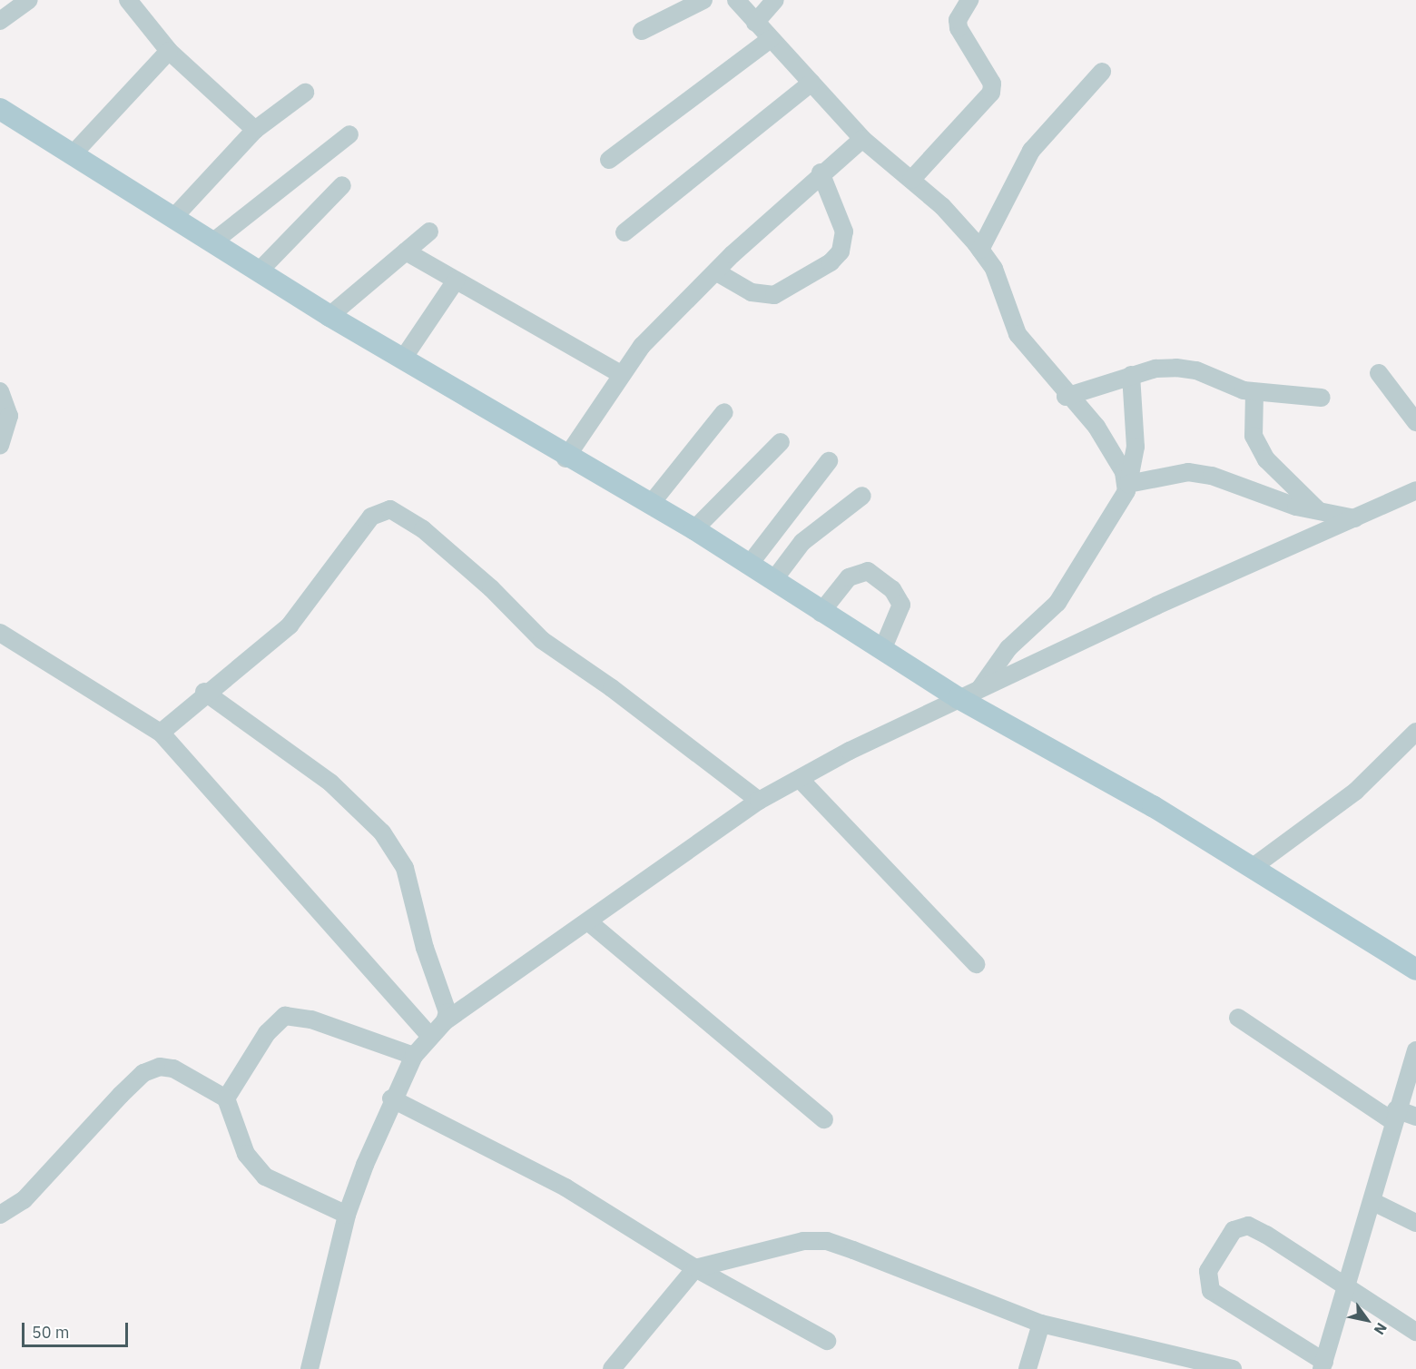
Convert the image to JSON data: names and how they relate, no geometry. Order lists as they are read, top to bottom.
{
  "scale_bar": "50 m",
  "north": "bottom right"
}
